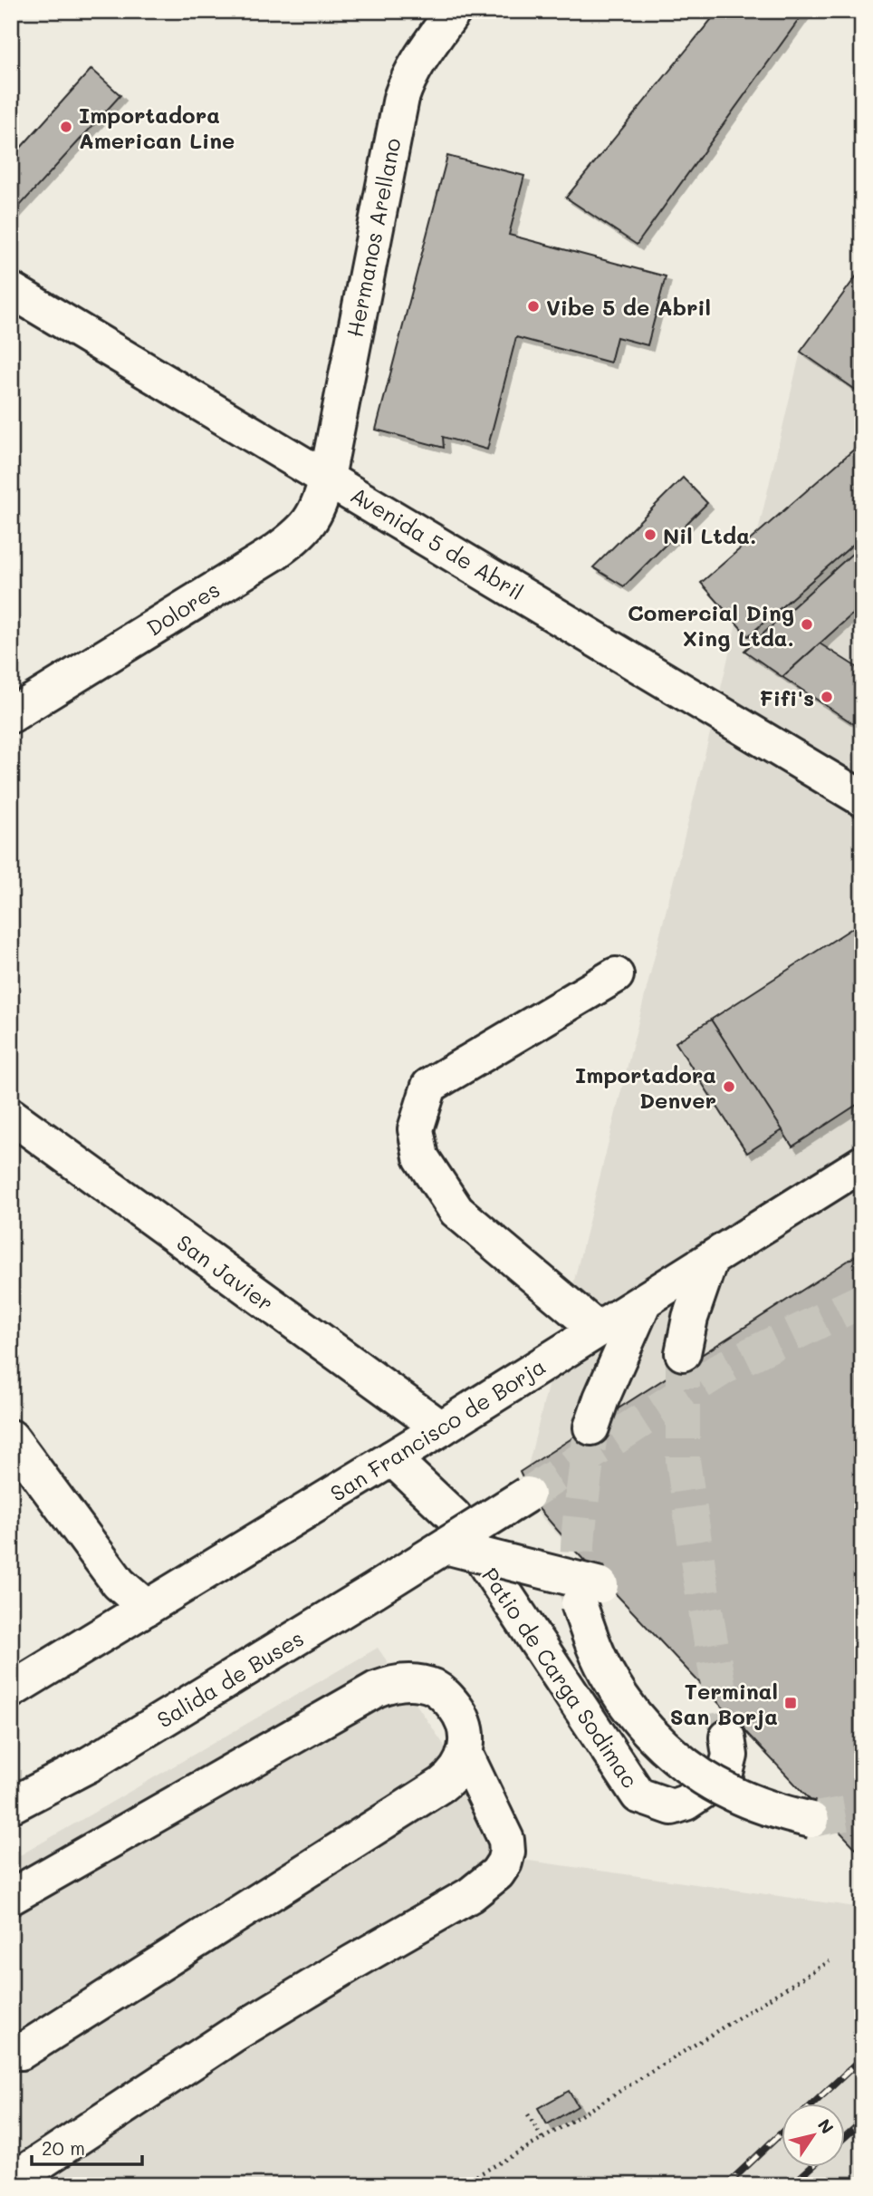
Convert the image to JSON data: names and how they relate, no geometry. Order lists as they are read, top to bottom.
{
  "streets": {
    "street": [
      "Hermanos Arellano",
      "Avenida 5 de Abril",
      "Dolores",
      "San Javier",
      "San Francisco de Borja",
      "Patio de Carga Sodimac",
      "Salida de Buses"
    ]
  },
  "crossings": [
    ["Hermanos Arellano", "Avenida 5 de Abril"],
    ["Hermanos Arellano", "Dolores"],
    ["Avenida 5 de Abril", "Dolores"],
    ["San Javier", "San Francisco de Borja"],
    ["San Francisco de Borja", "Patio de Carga Sodimac"]
  ],
  "places": {
    "other": [
      "Importadora American Line",
      "Vibe 5 de Abril",
      "Nil Ltda.",
      "Comercial Ding Xing Ltda.",
      "Fifi's",
      "Importadora Denver"
    ],
    "transit": ["Terminal San Borja"]
  },
  "scale_bar": "20 m",
  "north": "top right"
}
